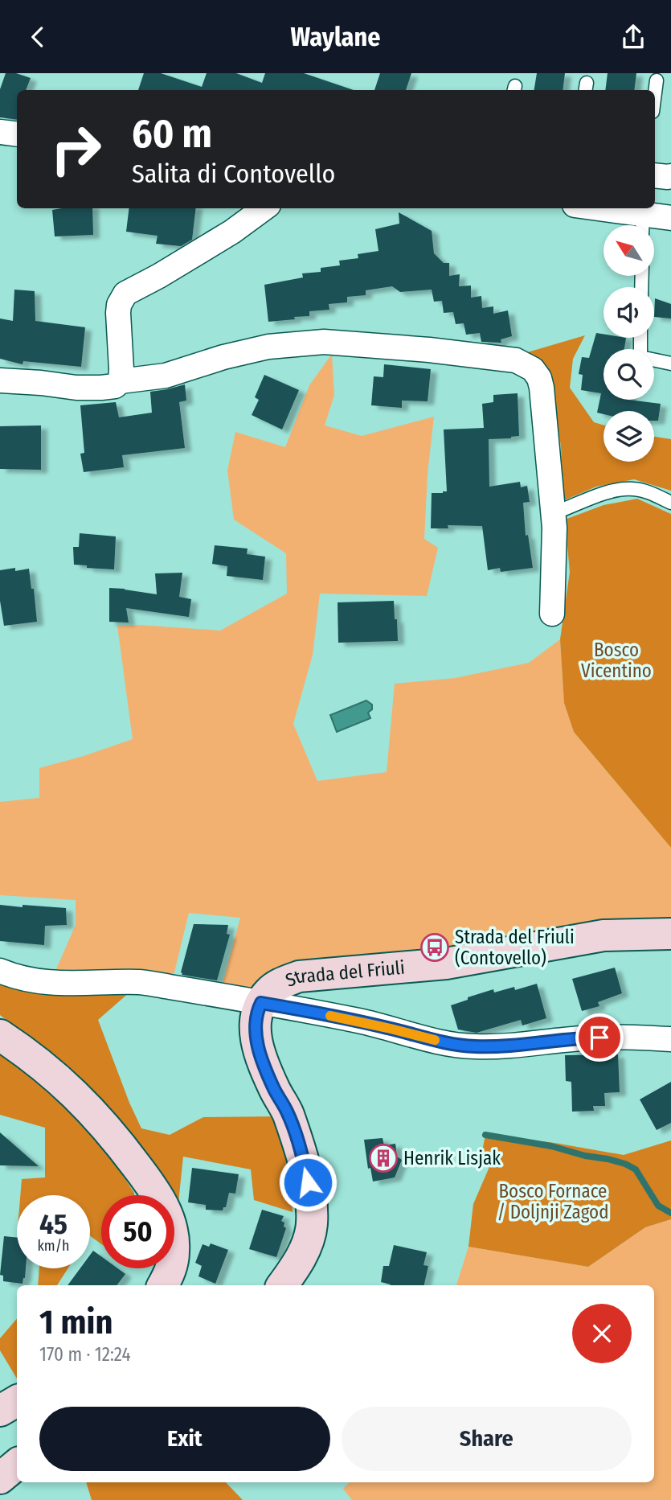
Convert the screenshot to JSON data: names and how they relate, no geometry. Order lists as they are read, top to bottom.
{
  "streets": {
    "main road": ["Strada del Friuli"]
  },
  "parks": ["Bosco Vicentino", "Bosco Fornace / Doljnji Zagod"],
  "places": {
    "bus stop": ["Strada del Friuli (Contovello)"],
    "building": ["Henrik Lisjak"]
  },
  "north": "top left",
  "page": {
    "header": "Waylane",
    "turn": ["60 m", "Salita di Contovello"],
    "speed": "45 km/h",
    "limit": "50",
    "heading": ["1 min", "170 m · 12:24"],
    "buttons": ["Exit", "Share"]
  }
}
